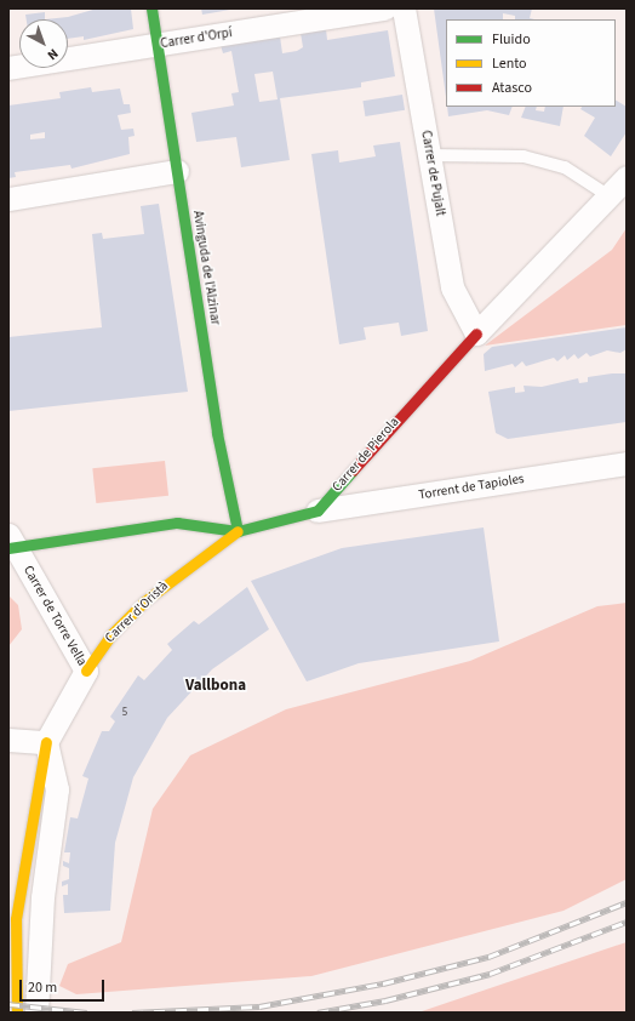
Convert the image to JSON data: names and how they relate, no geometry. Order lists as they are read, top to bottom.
{
  "streets": {
    "street": [
      "Carrer d'Orpí",
      "Carrer de Pujalt",
      "Avinguda de l'Alzinar",
      "Carrer de Pierola",
      "Torrent de Tapioles",
      "Carrer d'Oristà",
      "Carrer de Torre Vella"
    ]
  },
  "crossings": [
    ["Carrer d'Orpí", "Avinguda de l'Alzinar"],
    ["Carrer de Pujalt", "Carrer de Pierola"],
    ["Avinguda de l'Alzinar", "Carrer d'Oristà"],
    ["Carrer de Pierola", "Torrent de Tapioles"],
    ["Carrer d'Oristà", "Carrer de Torre Vella"]
  ],
  "districts": ["Vallbona"],
  "house_numbers": ["5"],
  "legend": ["Fluido", "Lento", "Atasco"],
  "scale_bar": "20 m",
  "north": "bottom right"
}
